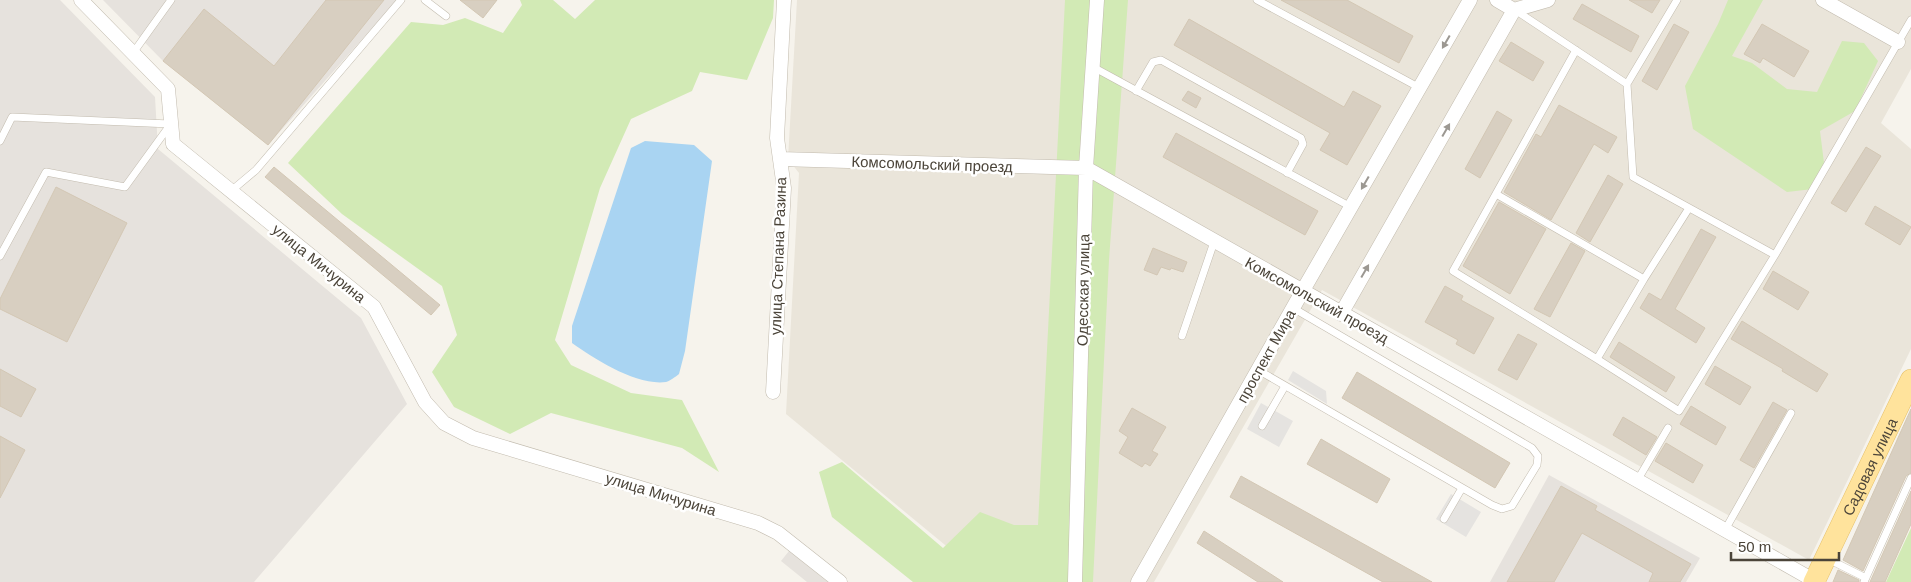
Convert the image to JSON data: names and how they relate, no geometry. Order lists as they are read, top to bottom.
{
  "streets": {
    "main road": ["Садовая улица"],
    "street": [
      "Комсомольский проезд",
      "улица Степана Разина",
      "улица Мичурина",
      "Одесская улица",
      "проспект Мира"
    ]
  },
  "crossings": [
    ["Комсомольский проезд", "улица Степана Разина"],
    ["Комсомольский проезд", "Одесская улица"],
    ["Комсомольский проезд", "проспект Мира"],
    ["Комсомольский проезд", "Садовая улица"]
  ],
  "scale_bar": "50 m"
}
